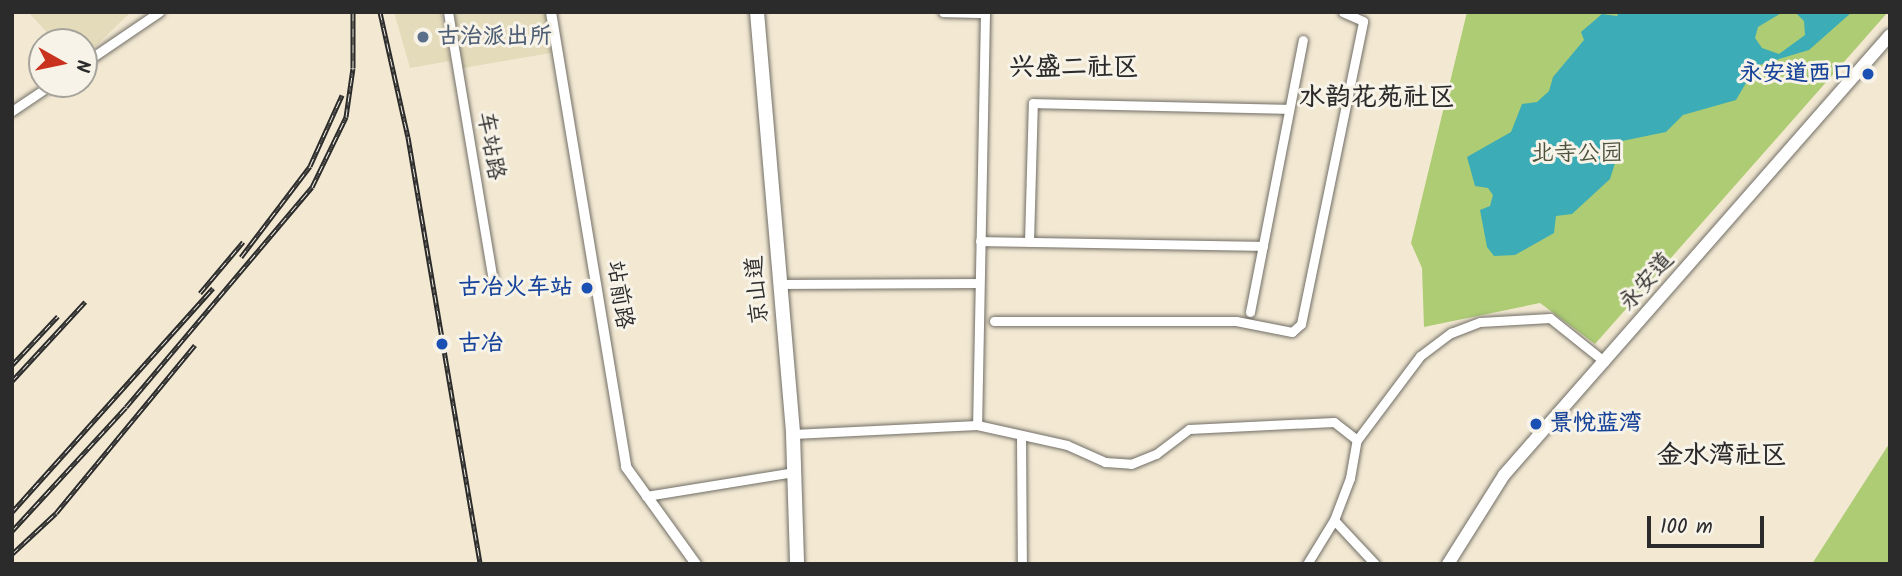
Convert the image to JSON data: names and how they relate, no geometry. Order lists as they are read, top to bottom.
{
  "streets": {
    "highway": ["京山道"],
    "main road": ["永安道"],
    "street": ["车站路", "站前路"]
  },
  "districts": ["兴盛二社区", "水韵花苑社区", "金水湾社区"],
  "parks": ["北寺公园"],
  "places": [
    "古治派出所",
    "永安道西口",
    "古冶火车站",
    "古冶",
    "景悦蓝湾"
  ],
  "scale_bar": "100 m",
  "north": "right"
}
